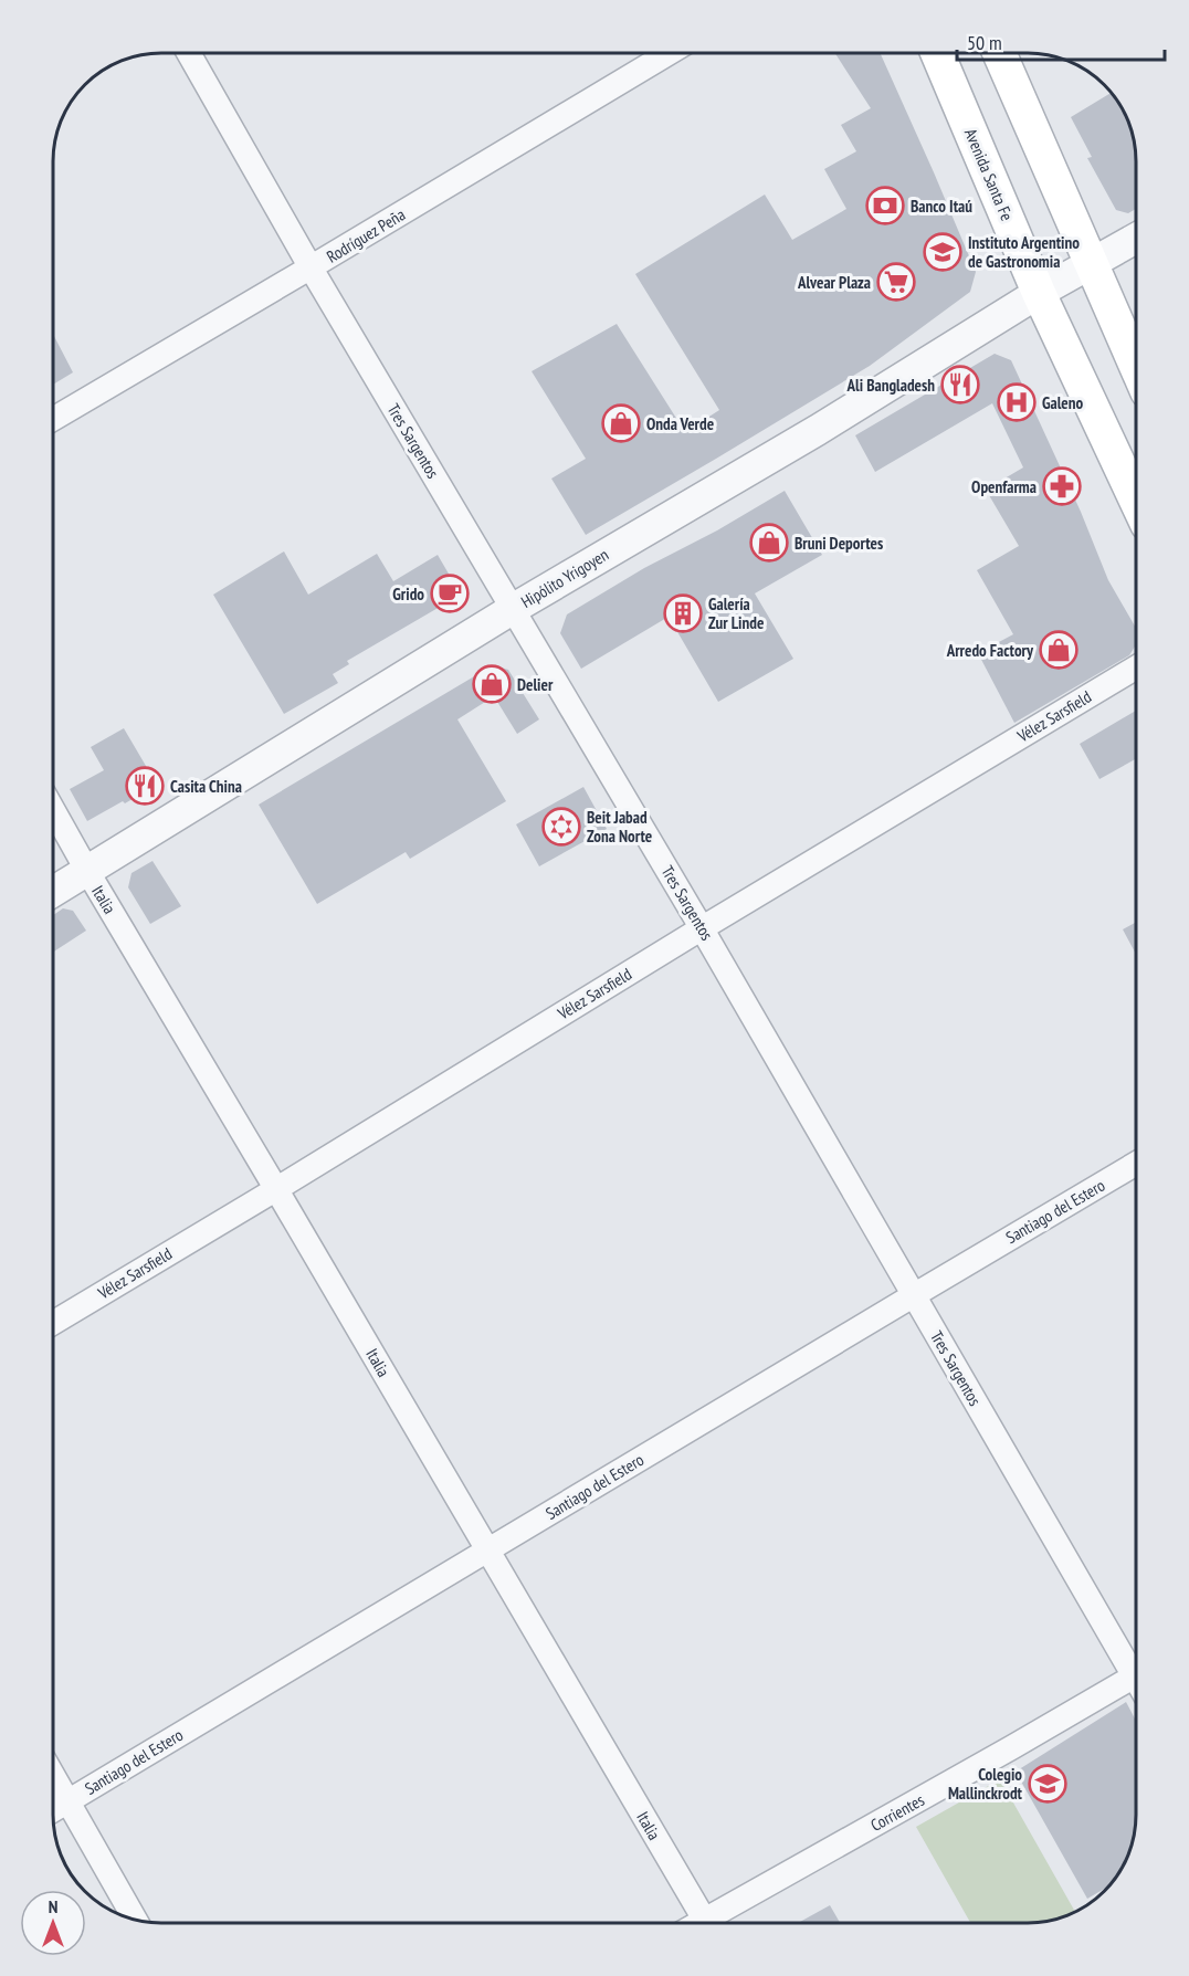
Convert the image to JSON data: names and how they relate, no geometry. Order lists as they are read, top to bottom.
{
  "streets": {
    "main road": ["Avenida Santa Fe"],
    "street": [
      "Rodríguez Peña",
      "Tres Sargentos",
      "Hipólito Yrigoyen",
      "Vélez Sarsfield",
      "Italia",
      "Santiago del Estero",
      "Corrientes"
    ]
  },
  "crossings": [
    ["Avenida Santa Fe", "Hipólito Yrigoyen"],
    ["Rodríguez Peña", "Tres Sargentos"],
    ["Tres Sargentos", "Hipólito Yrigoyen"],
    ["Tres Sargentos", "Vélez Sarsfield"],
    ["Tres Sargentos", "Santiago del Estero"],
    ["Hipólito Yrigoyen", "Italia"],
    ["Vélez Sarsfield", "Italia"],
    ["Italia", "Santiago del Estero"]
  ],
  "places": {
    "bank": ["Banco Itaú"],
    "school or university": ["Instituto Argentino de Gastronomia", "Colegio Mallinckrodt"],
    "supermarket": ["Alvear Plaza"],
    "restaurant": ["Ali Bangladesh", "Casita China"],
    "hospital": ["Galeno"],
    "shop": [
      "Onda Verde",
      "Bruni Deportes",
      "Arredo Factory",
      "Delier"
    ],
    "pharmacy": ["Openfarma"],
    "cafe": ["Grido"],
    "building": ["Galería Zur Linde"],
    "synagogue": ["Beit Jabad Zona Norte"]
  },
  "scale_bar": "50 m",
  "north": "top"
}
